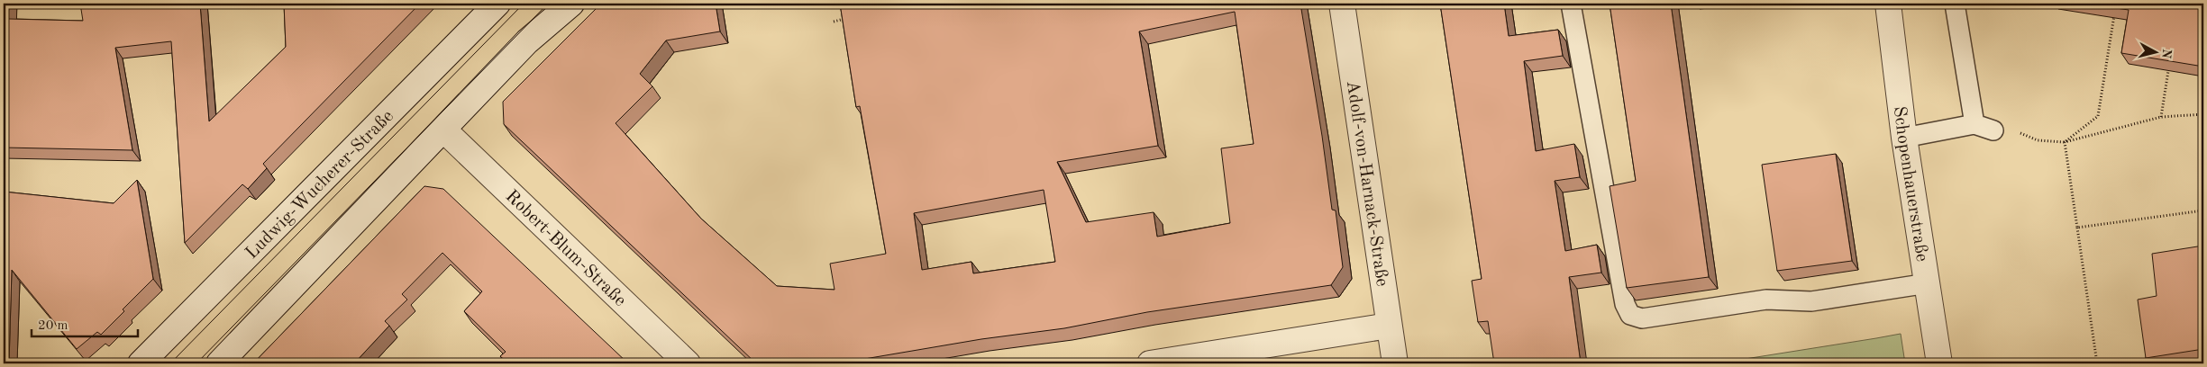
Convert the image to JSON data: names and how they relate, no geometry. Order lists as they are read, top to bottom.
{
  "streets": {
    "street": [
      "Ludwig-Wucherer-Straße",
      "Adolf-von-Harnack-Straße",
      "Schopenhauerstraße",
      "Robert-Blum-Straße"
    ]
  },
  "scale_bar": "20 m",
  "north": "right"
}
